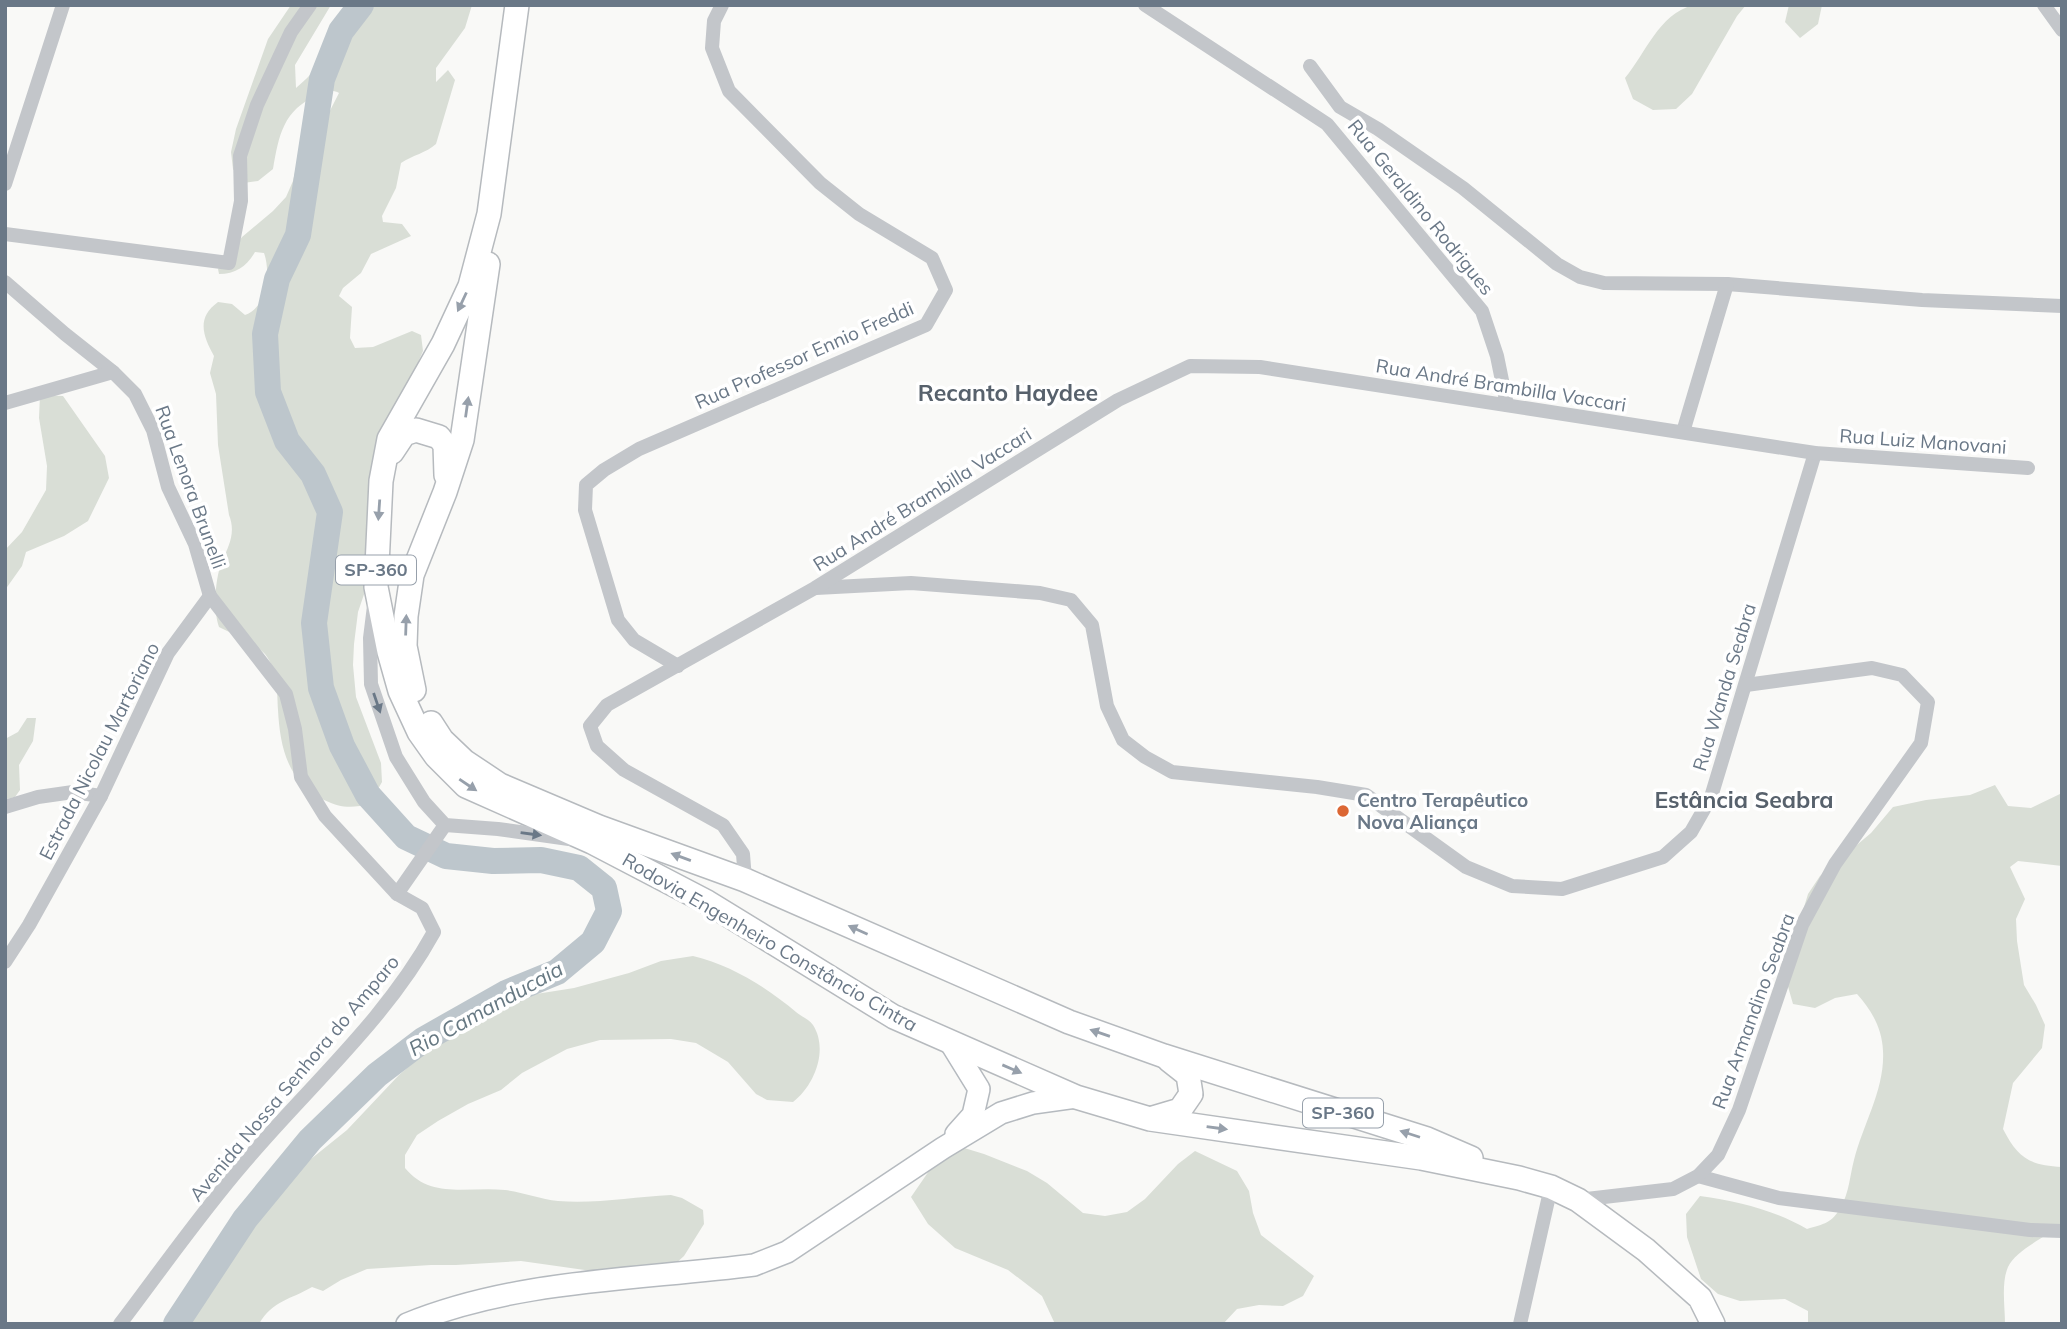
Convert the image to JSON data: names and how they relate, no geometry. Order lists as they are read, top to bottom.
{
  "streets": {
    "main road": ["SP-360", "Rodovia Engenheiro Constâncio Cintra"],
    "street": [
      "Rua Geraldino Rodrigues",
      "Rua Professor Ennio Freddi",
      "Rua André Brambilla Vaccari",
      "Rua Luiz Manovani",
      "Rua Lenora Brunelli",
      "Rua Wanda Seabra",
      "Estrada Nicolau Martoriano",
      "Rua Armandino Seabra",
      "Avenida Nossa Senhora do Amparo"
    ]
  },
  "crossings": [
    ["Rua Geraldino Rodrigues", "Rua André Brambilla Vaccari"],
    ["Rua Professor Ennio Freddi", "Rua André Brambilla Vaccari"],
    ["Rua André Brambilla Vaccari", "Rua Luiz Manovani"],
    ["Rua André Brambilla Vaccari", "Rua Wanda Seabra"],
    ["Rua André Brambilla Vaccari", "Rodovia Engenheiro Constâncio Cintra"],
    ["Rua Luiz Manovani", "Rua Wanda Seabra"],
    ["Rua Lenora Brunelli", "Estrada Nicolau Martoriano"],
    ["Rua Lenora Brunelli", "Avenida Nossa Senhora do Amparo"],
    ["Rua Wanda Seabra", "Rua Armandino Seabra"],
    ["Rodovia Engenheiro Constâncio Cintra", "Rua Armandino Seabra"]
  ],
  "districts": ["Recanto Haydee", "Estância Seabra"],
  "water": ["Rio Camanducaia"],
  "places": ["Centro Terapêutico Nova Aliança"]
}
